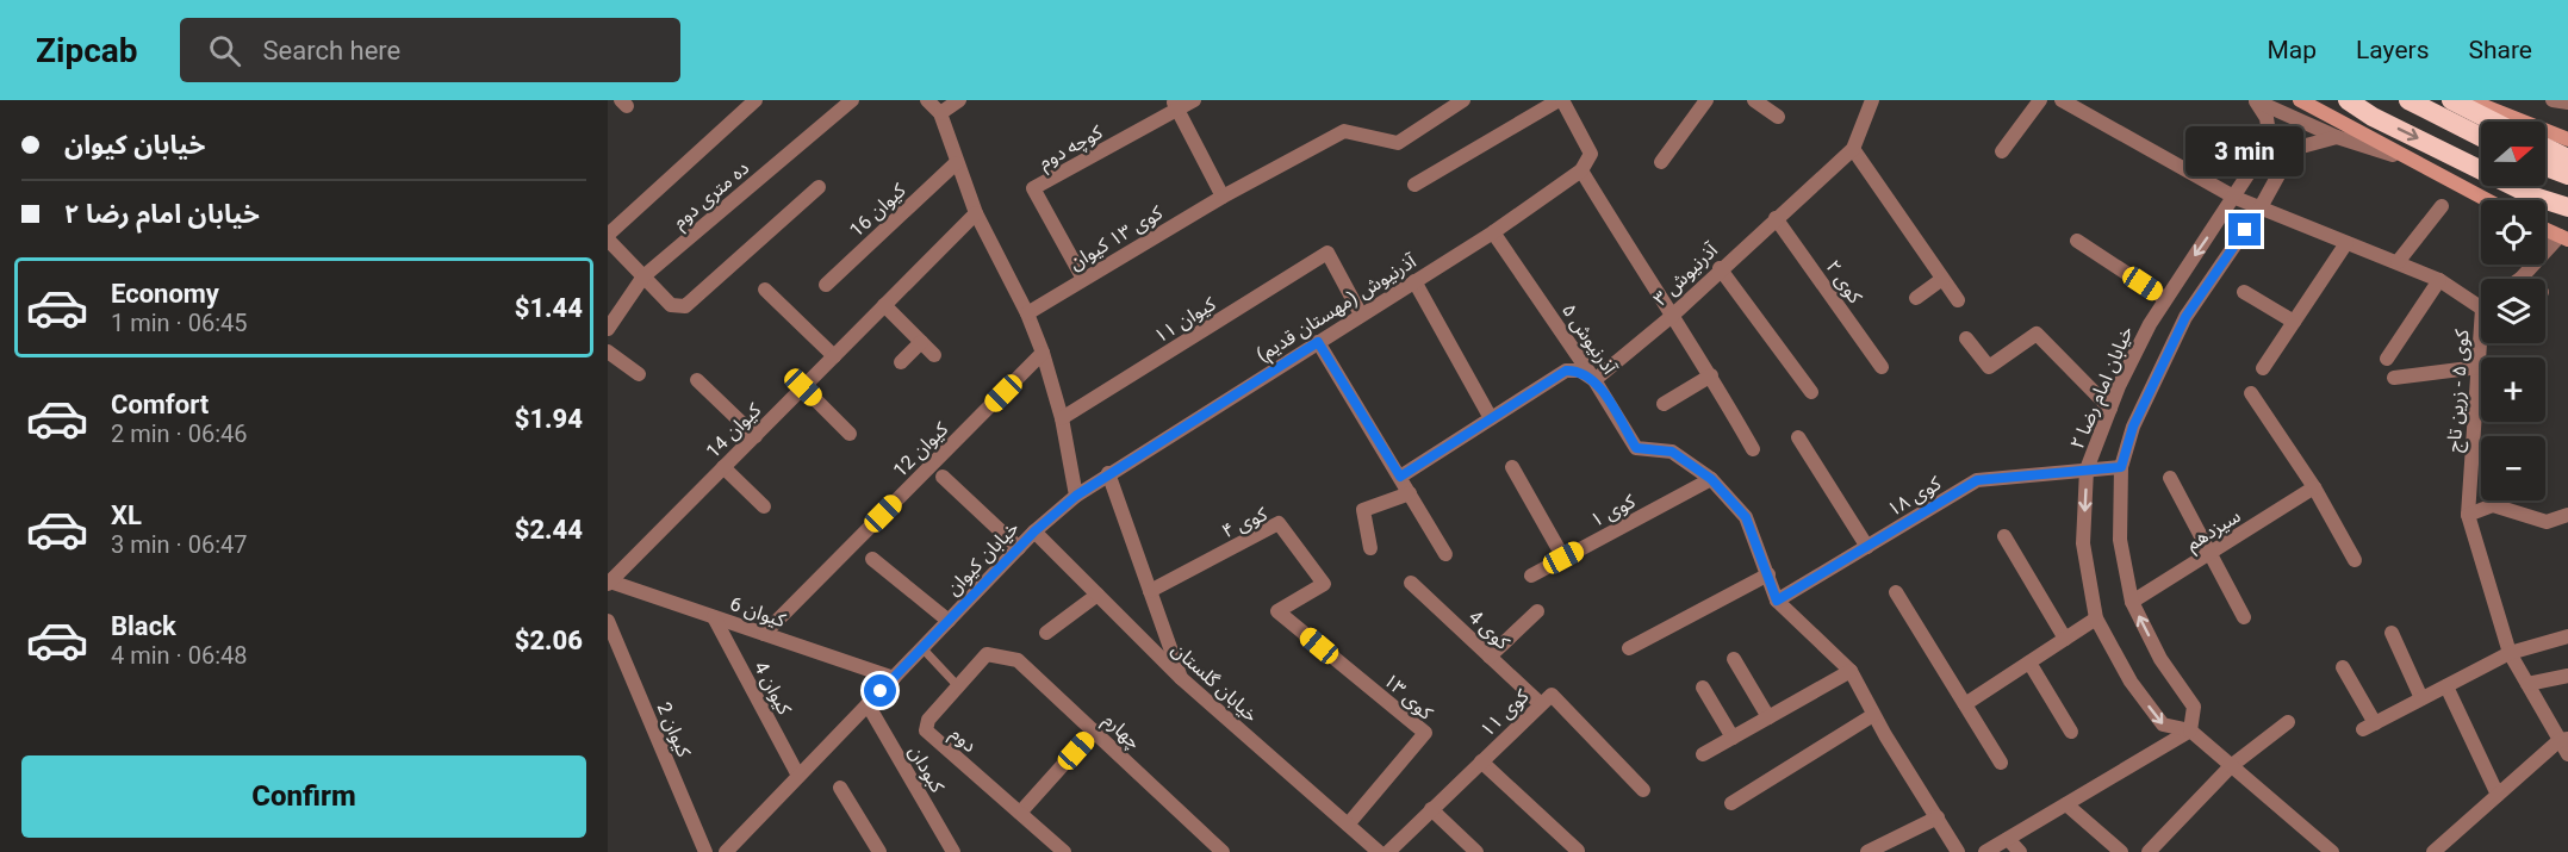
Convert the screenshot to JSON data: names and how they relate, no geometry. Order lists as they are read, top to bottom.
{
  "streets": {
    "street": [
      "کوچه دوم",
      "ده متری دوم",
      "کیوان 16",
      "کوی ۱۳ کیوان",
      "آذرنیوش ۳",
      "کوی ۲",
      "آذرنیوش (مهستان قدیم)",
      "کیوان ۱۱",
      "آذرنیوش ۵",
      "خیابان امام رضا ۲",
      "کوی ۵ - زرین تاج",
      "کیوان 14",
      "کیوان 12",
      "کوی ۱۸",
      "کوی ۱",
      "کوی ۴",
      "سیزدهم",
      "خیابان کیوان",
      "کیوان 6",
      "کوی 4",
      "خیابان گلستان",
      "کیوان 4",
      "کوی ۱۳",
      "کوی ۱۱",
      "کیوان 2",
      "چهارم",
      "دوم",
      "کبودان"
    ]
  },
  "crossings": [
    ["کوچه دوم", "کوی ۱۳ کیوان"],
    ["آذرنیوش ۳", "کوی ۲"],
    ["آذرنیوش ۳", "آذرنیوش ۵"],
    ["آذرنیوش (مهستان قدیم)", "کیوان ۱۱"],
    ["آذرنیوش (مهستان قدیم)", "آذرنیوش ۵"],
    ["آذرنیوش (مهستان قدیم)", "خیابان کیوان"],
    ["آذرنیوش ۵", "کوی ۱۸"],
    ["آذرنیوش ۵", "کوی ۱"],
    ["خیابان امام رضا ۲", "کوی ۵ - زرین تاج"],
    ["خیابان امام رضا ۲", "کوی ۱۸"],
    ["کیوان 14", "کیوان 6"],
    ["کیوان 12", "کیوان 6"],
    ["کوی ۴", "کوی ۱۳"],
    ["خیابان کیوان", "کیوان 6"],
    ["خیابان کیوان", "خیابان گلستان"],
    ["خیابان کیوان", "کیوان 4"],
    ["خیابان کیوان", "کبودان"],
    ["کیوان 6", "کیوان 4"],
    ["کوی 4", "کوی ۱۱"],
    ["خیابان گلستان", "کوی ۱۳"],
    ["چهارم", "دوم"]
  ],
  "north": "right",
  "page": {
    "header": "Zipcab",
    "search": "Search here",
    "nav": ["Map", "Layers", "Share"],
    "banner": ["خیابان کیوان", "خیابان امام رضا ۲"],
    "map_buttons": ["+", "−"],
    "bubble": "3 min",
    "list": [
      {
        "name": "Economy",
        "note": "1 min · 06:45",
        "value": "$1.44"
      },
      {
        "name": "Comfort",
        "note": "2 min · 06:46",
        "value": "$1.94"
      },
      {
        "name": "XL",
        "note": "3 min · 06:47",
        "value": "$2.44"
      },
      {
        "name": "Black",
        "note": "4 min · 06:48",
        "value": "$2.06"
      }
    ],
    "buttons": "Confirm"
  }
}
